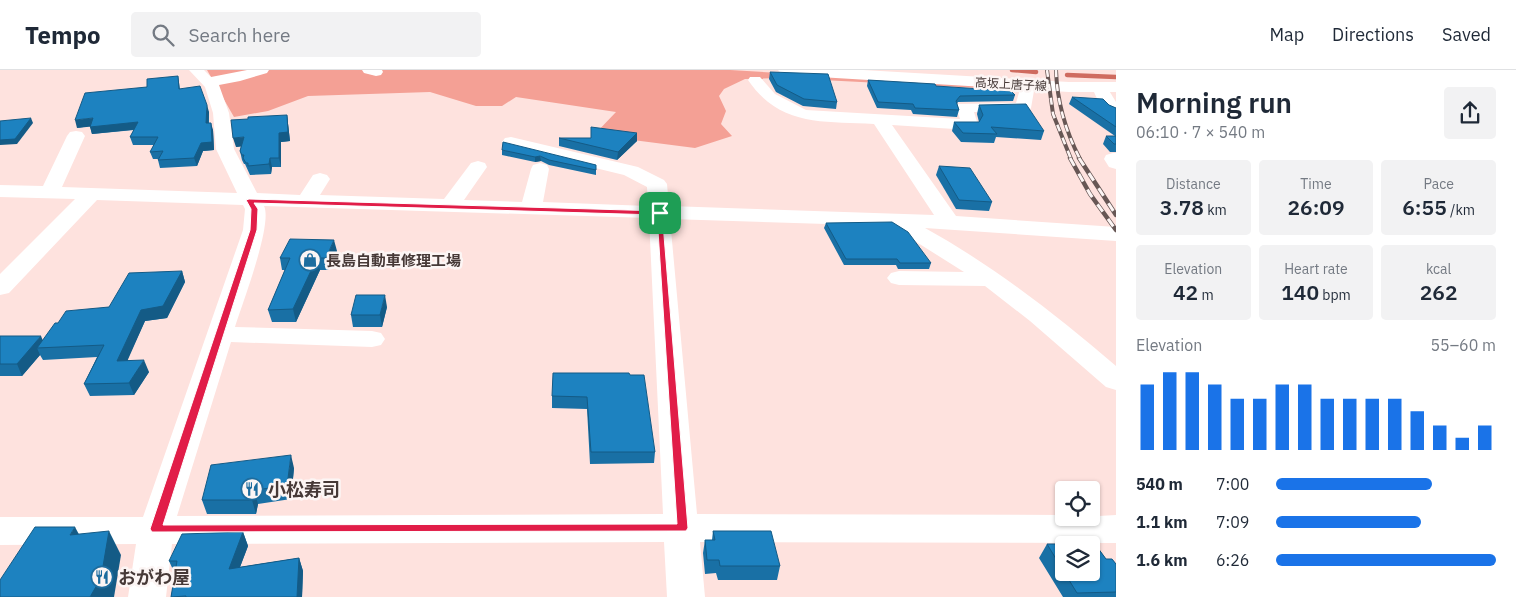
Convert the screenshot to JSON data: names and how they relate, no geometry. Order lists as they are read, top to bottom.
{
  "streets": {
    "main road": ["高坂上唐子線"]
  },
  "places": {
    "shop": ["長島自動車修理工場"],
    "restaurant": ["小松寿司", "おがわ屋"]
  },
  "page": {
    "header": "Tempo",
    "search": "Search here",
    "nav": ["Map", "Directions", "Saved"],
    "heading": ["Morning run", "06:10 · 7 × 540 m"],
    "stats": [
      ["Distance", "3.78 km"],
      ["Time", "26:09"],
      ["Pace", "6:55 /km"],
      ["Elevation", "42 m"],
      ["Heart rate", "140 bpm"],
      ["kcal", "262"]
    ],
    "chart": ["Elevation", "55–60 m"],
    "list": [
      {
        "name": "540 m",
        "note": "7:00"
      },
      {
        "name": "1.1 km",
        "note": "7:09"
      },
      {
        "name": "1.6 km",
        "note": "6:26"
      }
    ]
  }
}
